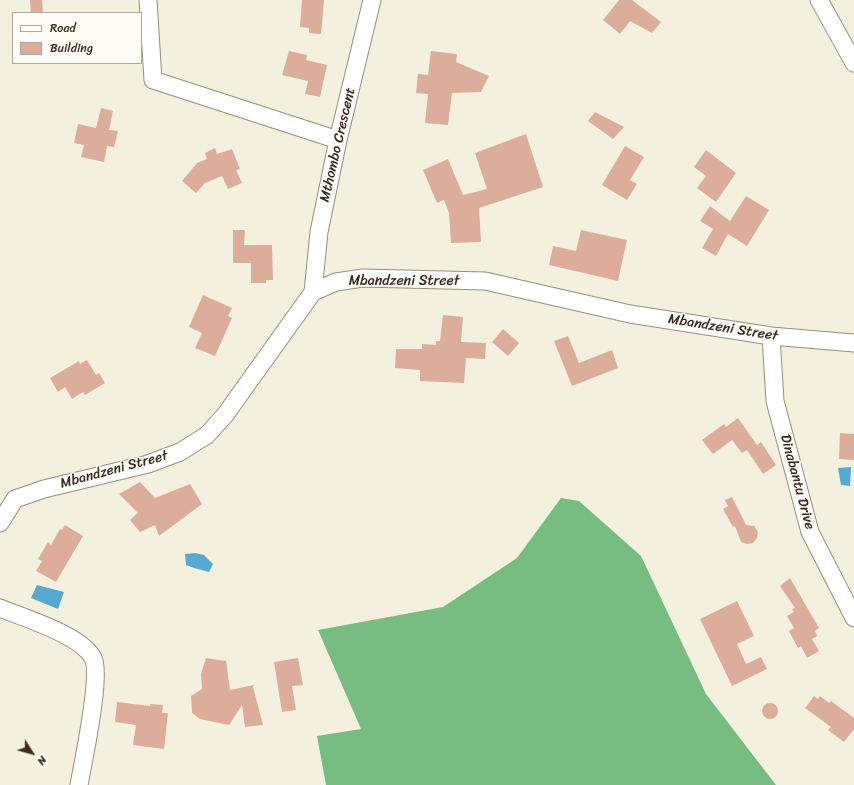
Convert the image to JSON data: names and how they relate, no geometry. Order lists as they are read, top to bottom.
{
  "streets": {
    "street": ["Mthombo Crescent", "Mbandzeni Street", "Dinabantu Drive"]
  },
  "crossings": [
    ["Mthombo Crescent", "Mbandzeni Street"],
    ["Mbandzeni Street", "Dinabantu Drive"]
  ],
  "legend": ["Road", "Building"],
  "north": "bottom right"
}
